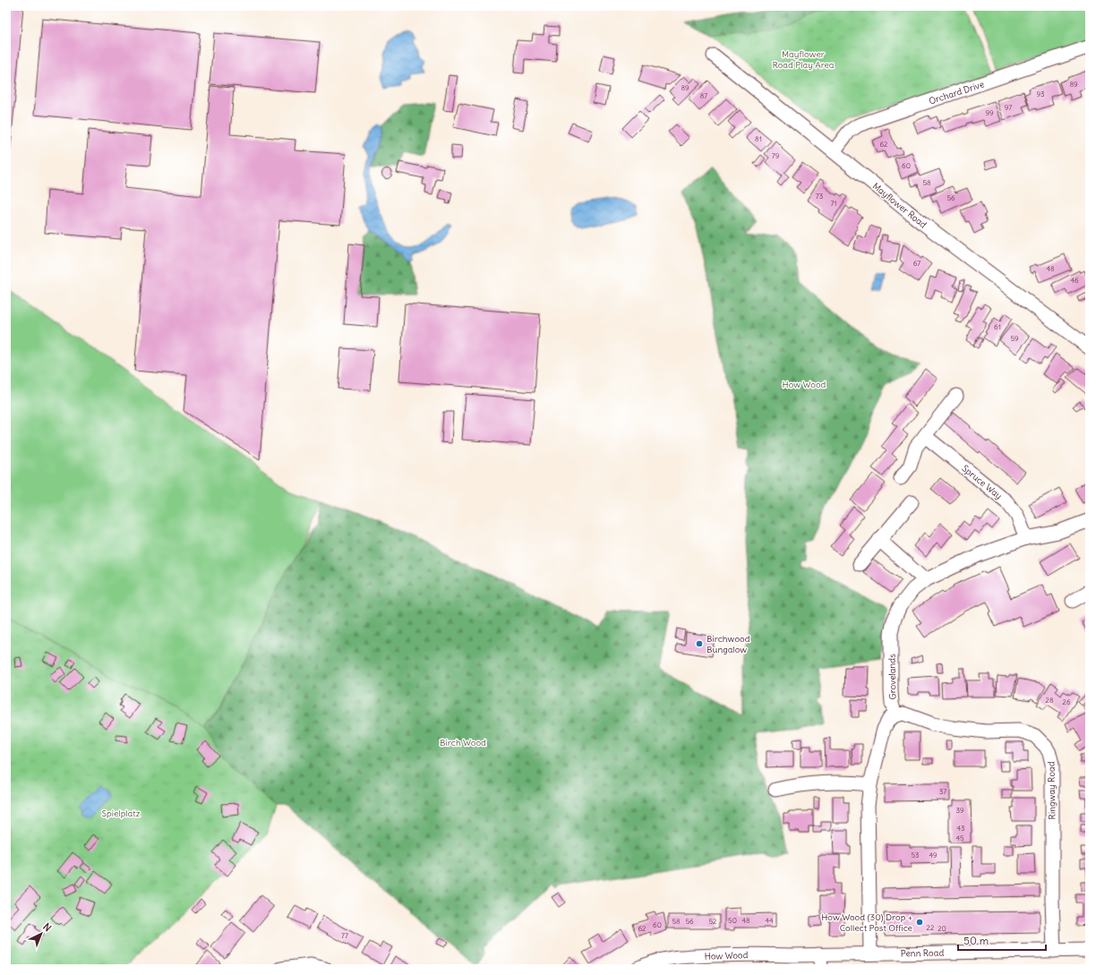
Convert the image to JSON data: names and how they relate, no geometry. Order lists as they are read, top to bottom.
{
  "streets": {
    "street": [
      "Orchard Drive",
      "Mayflower Road",
      "Spruce Way",
      "Grovelands",
      "Ringway Road",
      "Penn Road",
      "How Wood"
    ]
  },
  "crossings": [
    ["Orchard Drive", "Mayflower Road"],
    ["Spruce Way", "Grovelands"],
    ["Grovelands", "Ringway Road"],
    ["Ringway Road", "Penn Road"],
    ["Penn Road", "How Wood"]
  ],
  "parks": [
    "Mayflower Road Play Area",
    "How Wood",
    "Birch Wood",
    "Spielplatz"
  ],
  "places": ["Birchwood Bungalow", "How Wood (30) Drop + Collect Post Office"],
  "house_numbers": [
    "89",
    "89",
    "93",
    "87",
    "97",
    "99",
    "81",
    "62",
    "79",
    "60",
    "58",
    "73",
    "56",
    "71",
    "67",
    "48",
    "46",
    "61",
    "59",
    "28",
    "26",
    "37",
    "39",
    "43",
    "45",
    "53",
    "49",
    "50",
    "48",
    "44",
    "58",
    "56",
    "52",
    "60",
    "22",
    "62",
    "20",
    "77"
  ],
  "scale_bar": "50 m",
  "north": "top right"
}
